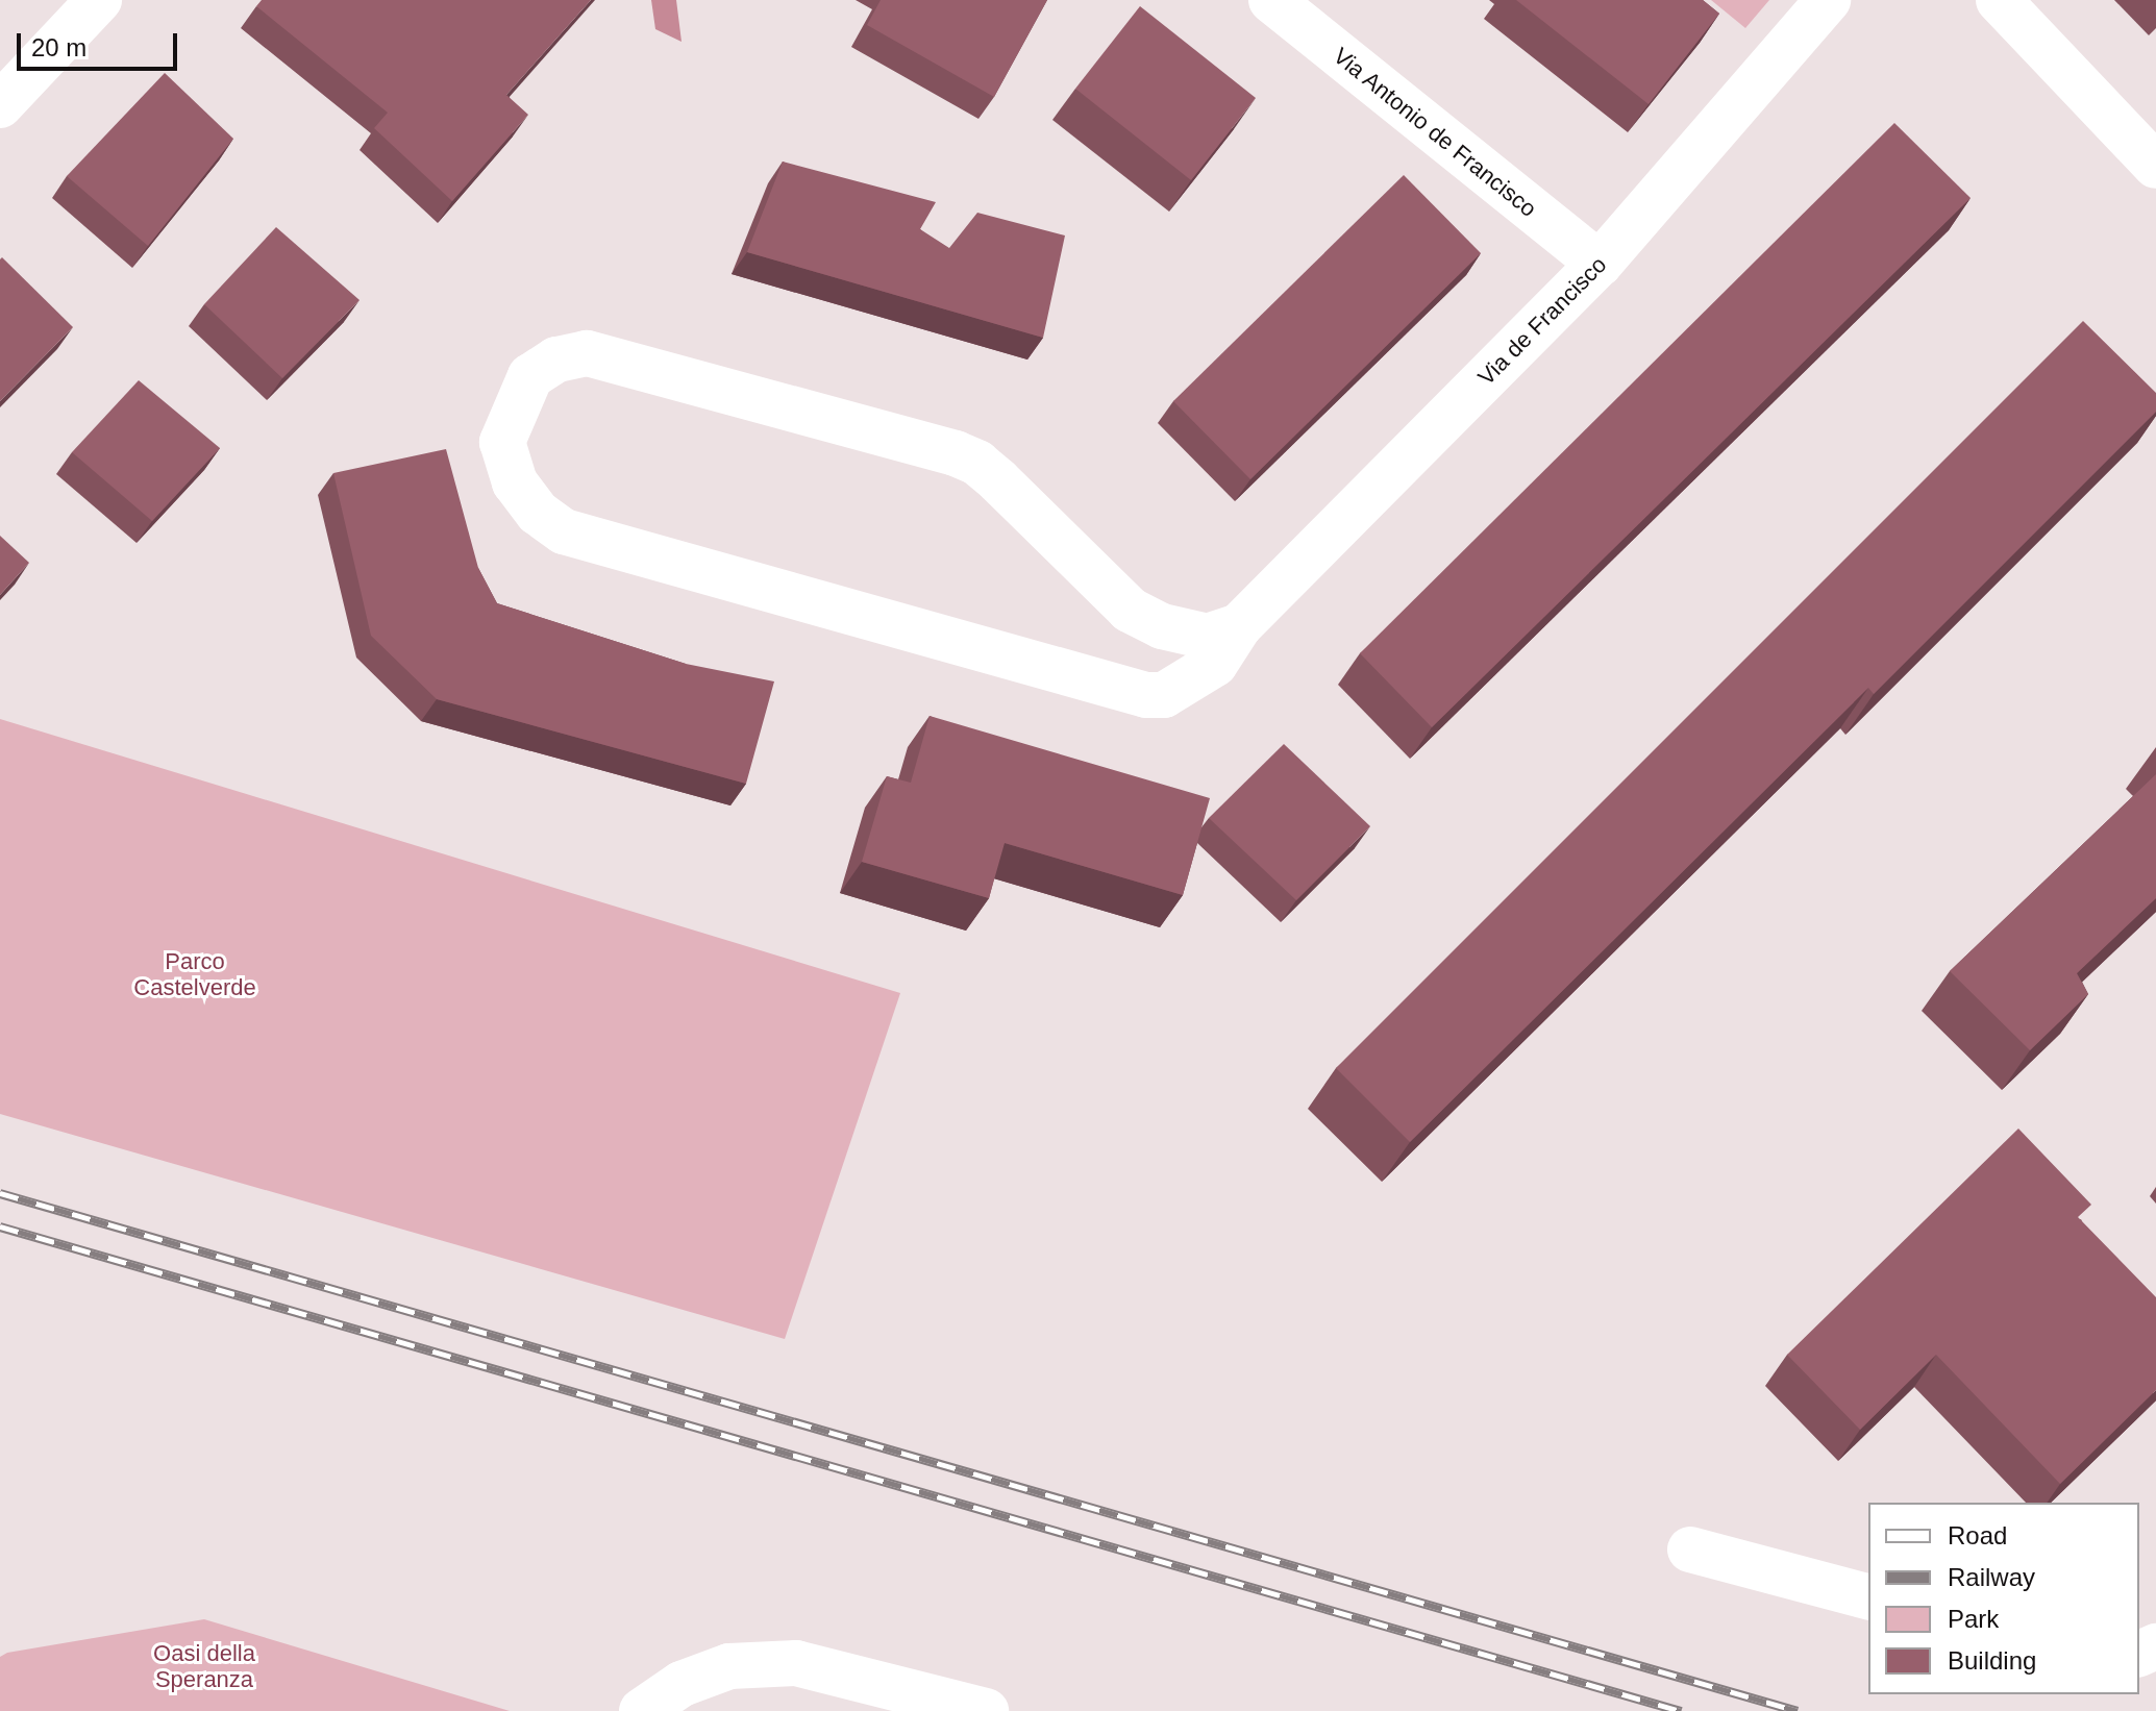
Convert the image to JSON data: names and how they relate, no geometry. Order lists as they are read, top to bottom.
{
  "streets": {
    "street": ["Via Antonio de Francisco", "Via de Francisco"]
  },
  "crossings": [
    ["Via Antonio de Francisco", "Via de Francisco"]
  ],
  "parks": ["Parco Castelverde", "Oasi della Speranza"],
  "legend": [
    "Road",
    "Railway",
    "Park",
    "Building"
  ],
  "scale_bar": "20 m"
}
